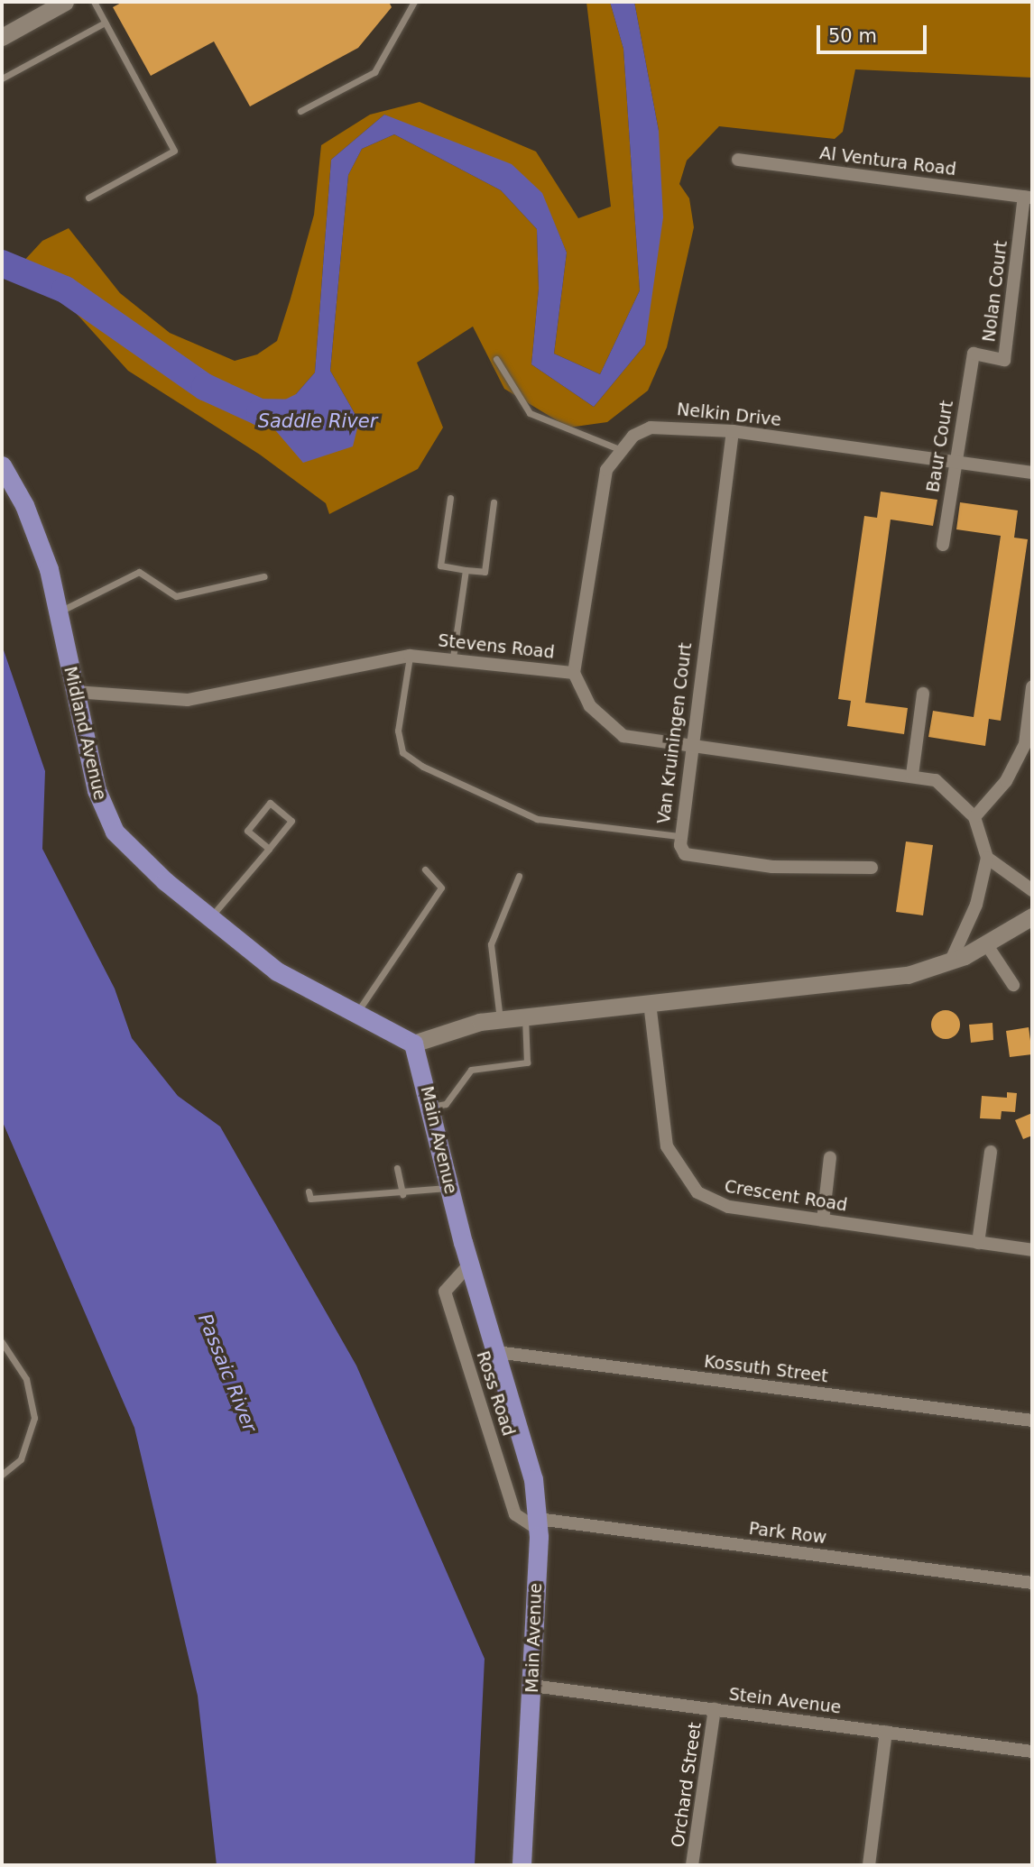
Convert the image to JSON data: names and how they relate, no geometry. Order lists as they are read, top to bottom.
{
  "streets": {
    "main road": ["Midland Avenue", "Main Avenue"],
    "street": [
      "Al Ventura Road",
      "Nolan Court",
      "Nelkin Drive",
      "Baur Court",
      "Stevens Road",
      "Van Kruiningen Court",
      "Crescent Road",
      "Kossuth Street",
      "Ross Road",
      "Park Row",
      "Stein Avenue",
      "Orchard Street"
    ]
  },
  "crossings": [
    ["Al Ventura Road", "Nolan Court"],
    ["Nolan Court", "Baur Court"],
    ["Nelkin Drive", "Baur Court"],
    ["Nelkin Drive", "Van Kruiningen Court"],
    ["Stevens Road", "Midland Avenue"],
    ["Stevens Road", "Van Kruiningen Court"],
    ["Midland Avenue", "Main Avenue"],
    ["Main Avenue", "Kossuth Street"],
    ["Main Avenue", "Ross Road"],
    ["Main Avenue", "Park Row"],
    ["Main Avenue", "Stein Avenue"],
    ["Ross Road", "Park Row"],
    ["Stein Avenue", "Orchard Street"]
  ],
  "water": ["Saddle River", "Passaic River"],
  "scale_bar": "50 m"
}
